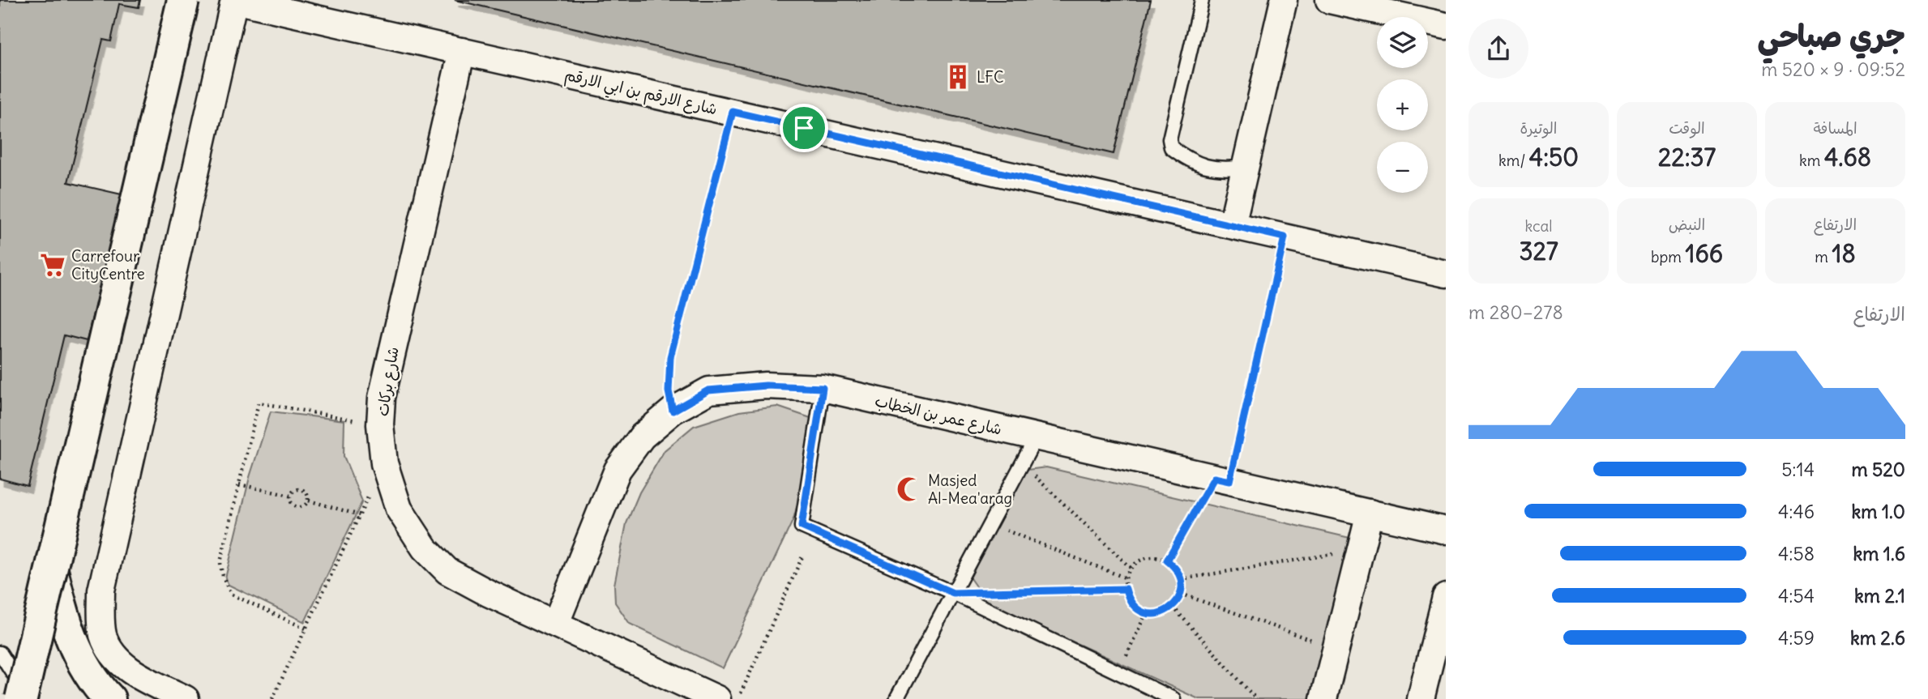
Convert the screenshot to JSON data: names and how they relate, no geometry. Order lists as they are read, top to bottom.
{
  "streets": {
    "street": ["شارع الارقم بن ابي الارقم", "شارع بركات", "شارع عمر بن الخطاب"]
  },
  "crossings": [
    ["شارع الارقم بن ابي الارقم", "شارع بركات"],
    ["شارع بركات", "شارع عمر بن الخطاب"]
  ],
  "places": {
    "building": ["LFC"],
    "supermarket": ["Carrefour CityCentre"],
    "mosque": ["Masjed Al-Mea'arag"]
  },
  "page": {
    "heading": ["جري صباحي", "09:52 · 9 × 520 m"],
    "map_buttons": ["+", "−"],
    "stats": [
      ["المسافة", "4.68 km"],
      ["الوقت", "22:37"],
      ["الوتيرة", "4:50 /km"],
      ["الارتفاع", "18 m"],
      ["النبض", "166 bpm"],
      ["kcal", "327"]
    ],
    "chart": ["الارتفاع", "278–280 m"],
    "list": [
      {
        "name": "520 m",
        "note": "5:14"
      },
      {
        "name": "1.0 km",
        "note": "4:46"
      },
      {
        "name": "1.6 km",
        "note": "4:58"
      },
      {
        "name": "2.1 km",
        "note": "4:54"
      },
      {
        "name": "2.6 km",
        "note": "4:59"
      }
    ]
  }
}
